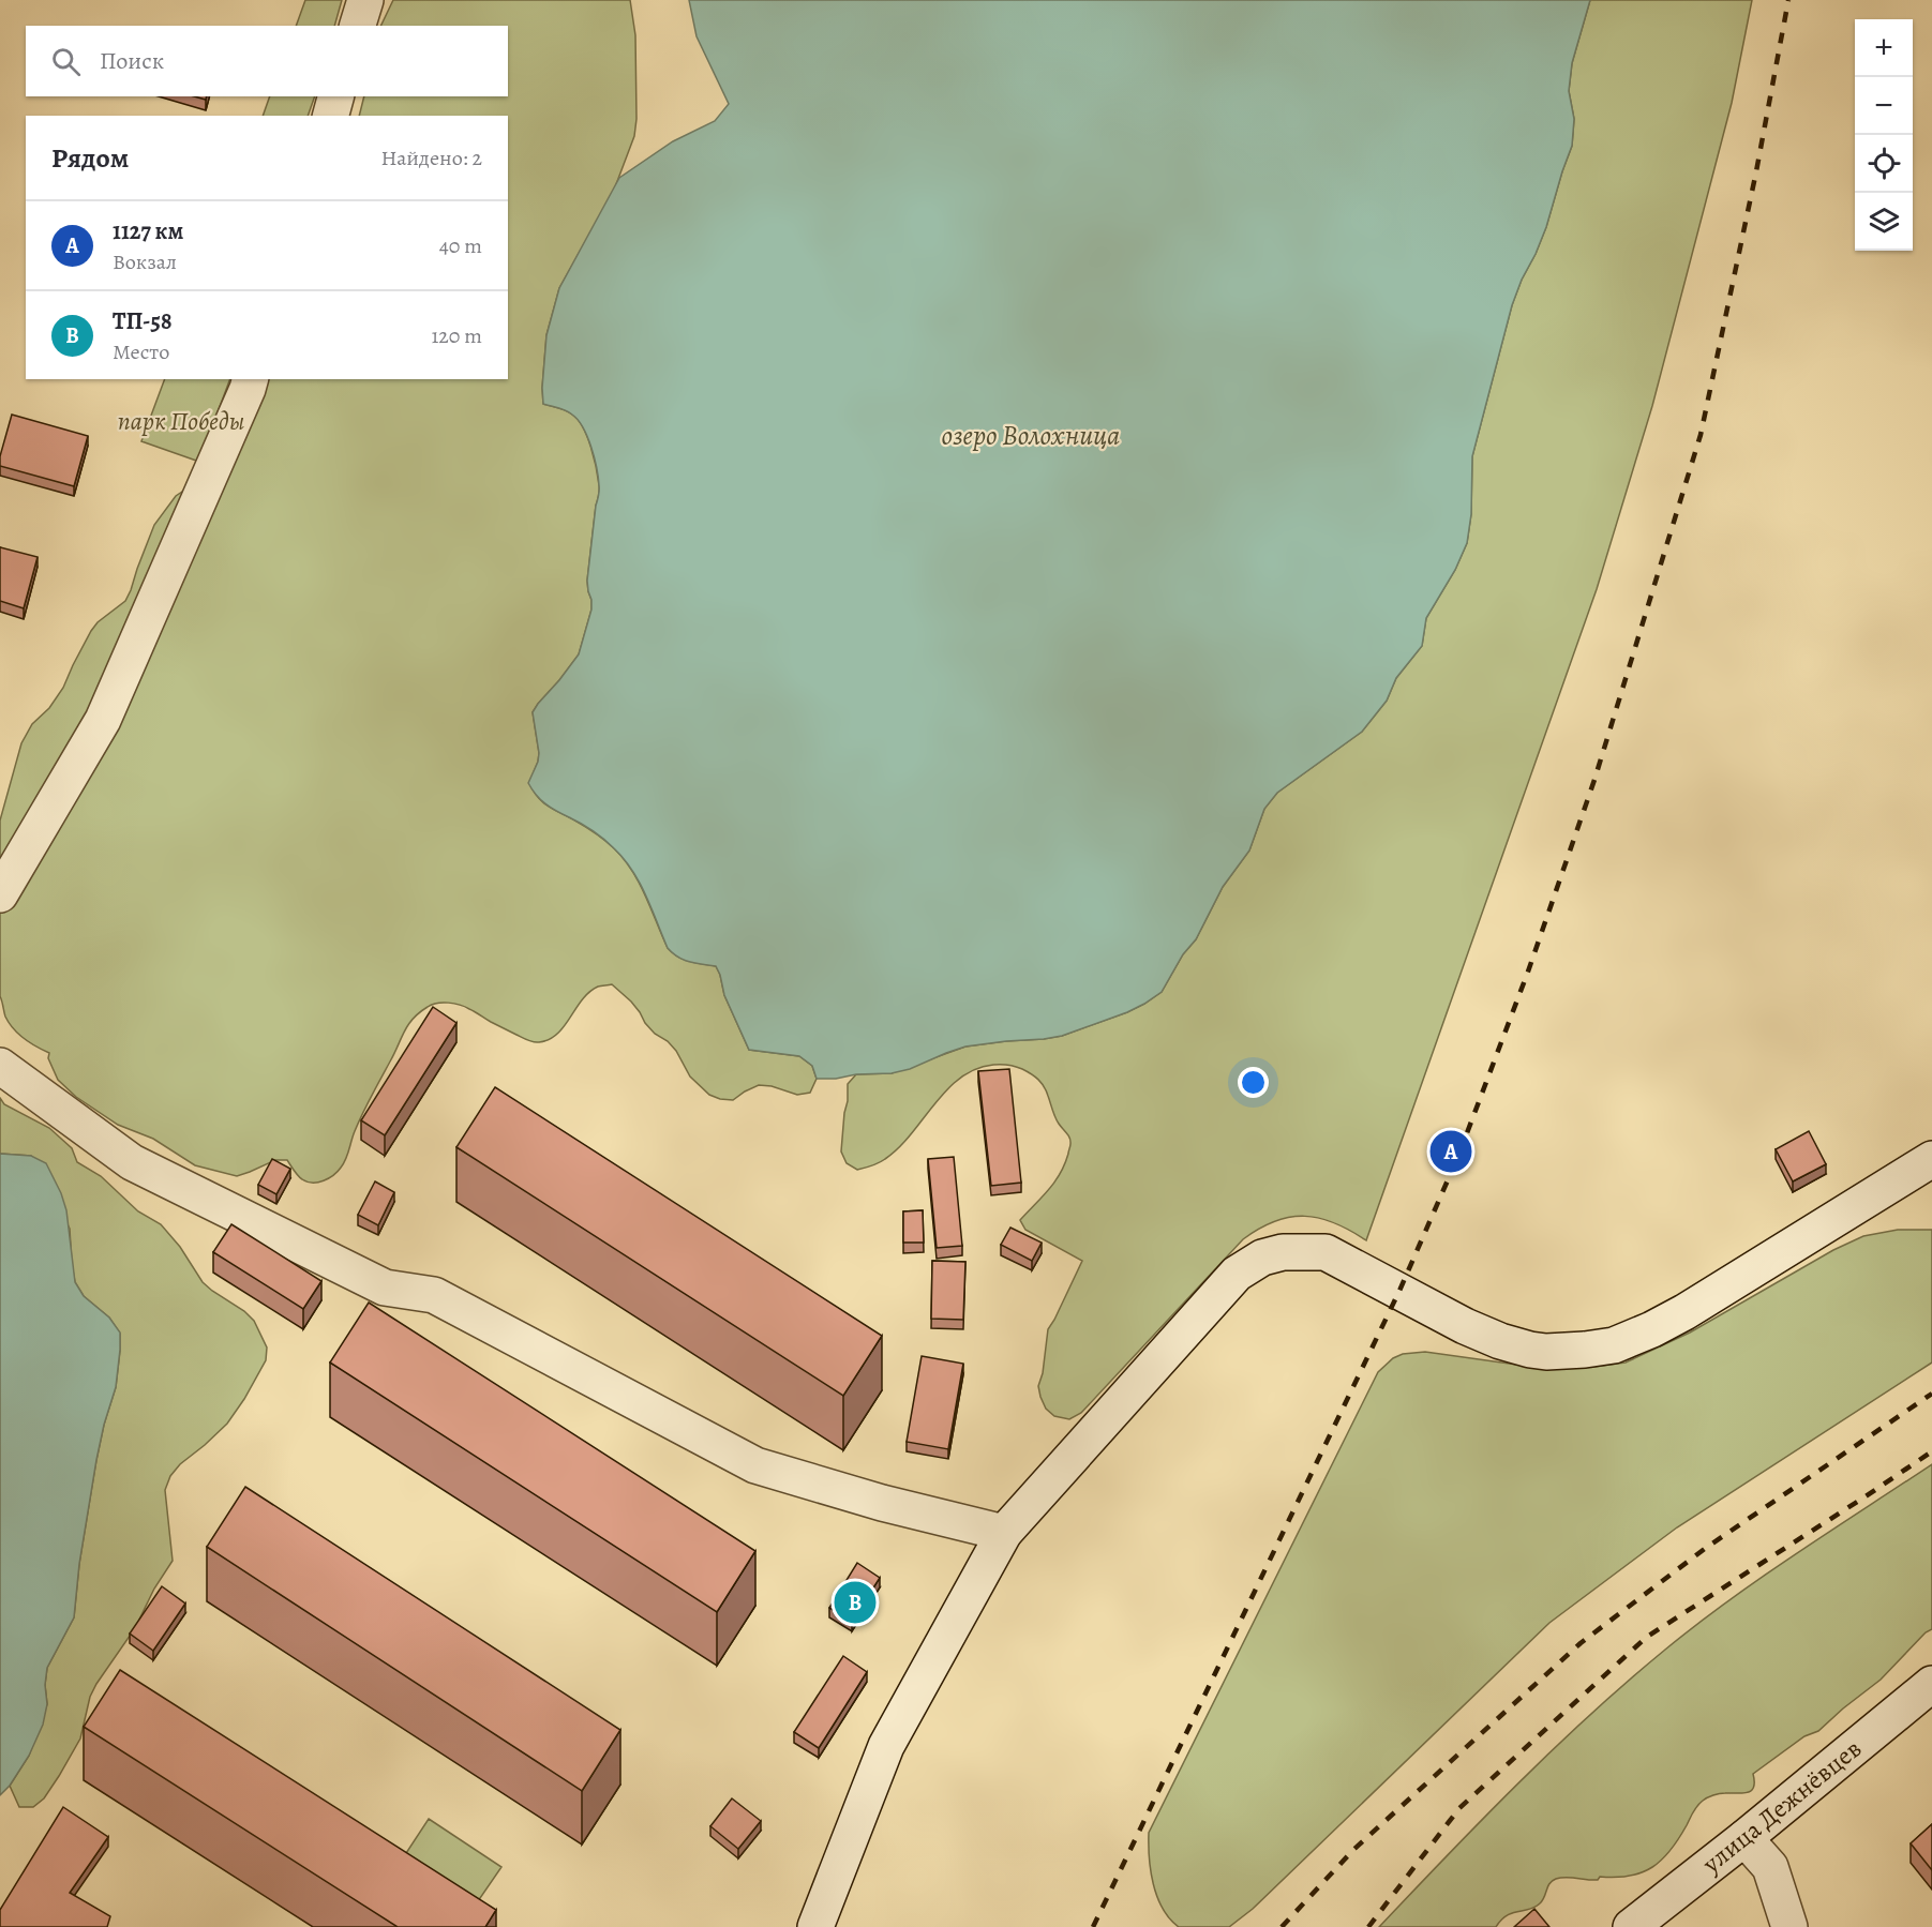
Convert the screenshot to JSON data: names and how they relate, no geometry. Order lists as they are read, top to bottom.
{
  "streets": {
    "street": ["улица Дежнёвцев"]
  },
  "water": ["озеро Волохница"],
  "parks": ["парк Победы"],
  "page": {
    "map_buttons": ["+", "−"],
    "search": "Поиск",
    "heading": ["Рядом", "Найдено: 2"],
    "list": [
      {
        "mark": "A",
        "name": "1127 км",
        "note": "Вокзал",
        "value": "40 m"
      },
      {
        "mark": "B",
        "name": "ТП-58",
        "note": "Место",
        "value": "120 m"
      }
    ],
    "pins": ["A", "B"]
  }
}
